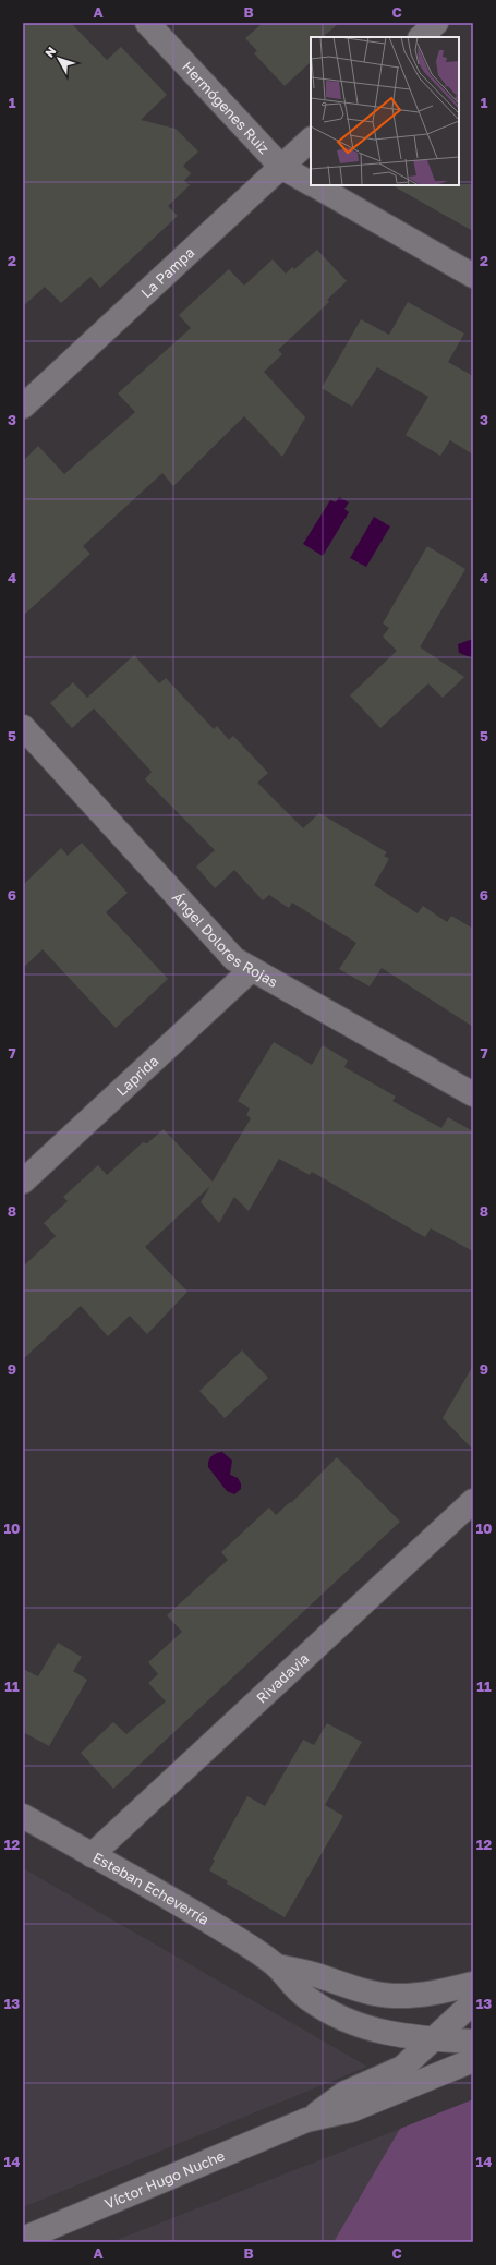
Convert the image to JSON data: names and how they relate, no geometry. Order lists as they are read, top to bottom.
{
  "streets": {
    "street": [
      "Hermógenes Ruiz",
      "La Pampa",
      "Ángel Dolores Rojas",
      "Laprida",
      "Rivadavia",
      "Esteban Echeverría",
      "Víctor Hugo Nuche"
    ]
  },
  "crossings": [
    ["Hermógenes Ruiz", "La Pampa"],
    ["Ángel Dolores Rojas", "Laprida"],
    ["Rivadavia", "Esteban Echeverría"],
    ["Esteban Echeverría", "Víctor Hugo Nuche"]
  ],
  "north": "top left",
  "grid": {
    "columns": ["A", "B", "C"],
    "rows": [
      "1",
      "2",
      "3",
      "4",
      "5",
      "6",
      "7",
      "8",
      "9",
      "10",
      "11",
      "12",
      "13",
      "14"
    ]
  }
}
